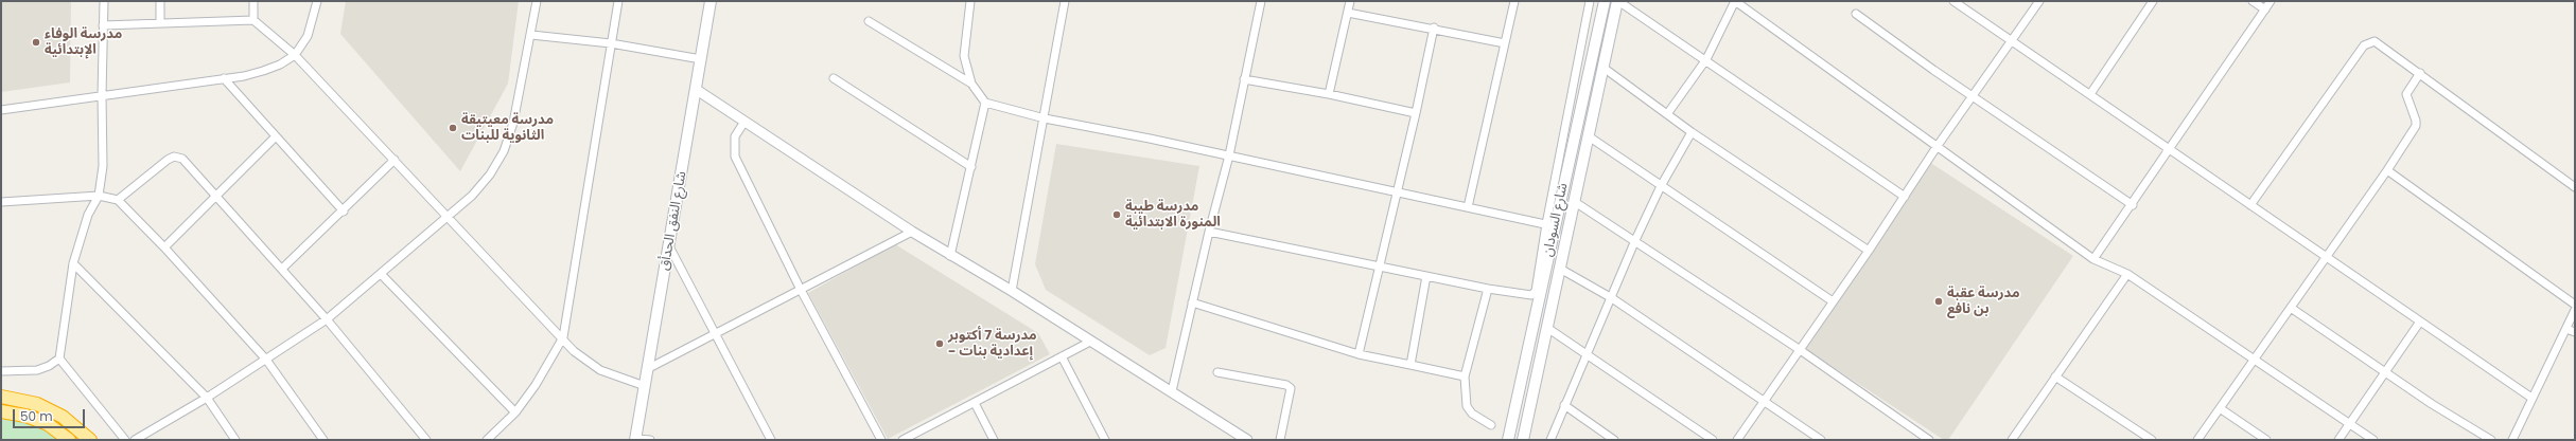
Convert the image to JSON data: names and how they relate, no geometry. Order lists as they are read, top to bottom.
{
  "streets": {
    "main road": ["شارع السودان", "شارع النفق الحدأق"]
  },
  "places": [
    "مدرسة الوفاء الإبتدائية",
    "مدرسة معيتيقة الثانوية للبنات",
    "مدرسة طيبة المنورة الابتدائية",
    "مدرسة عقبة بن نافع",
    "مدرسة 7 أكتوبر - إعدادية بنات"
  ],
  "scale_bar": "50 m"
}
